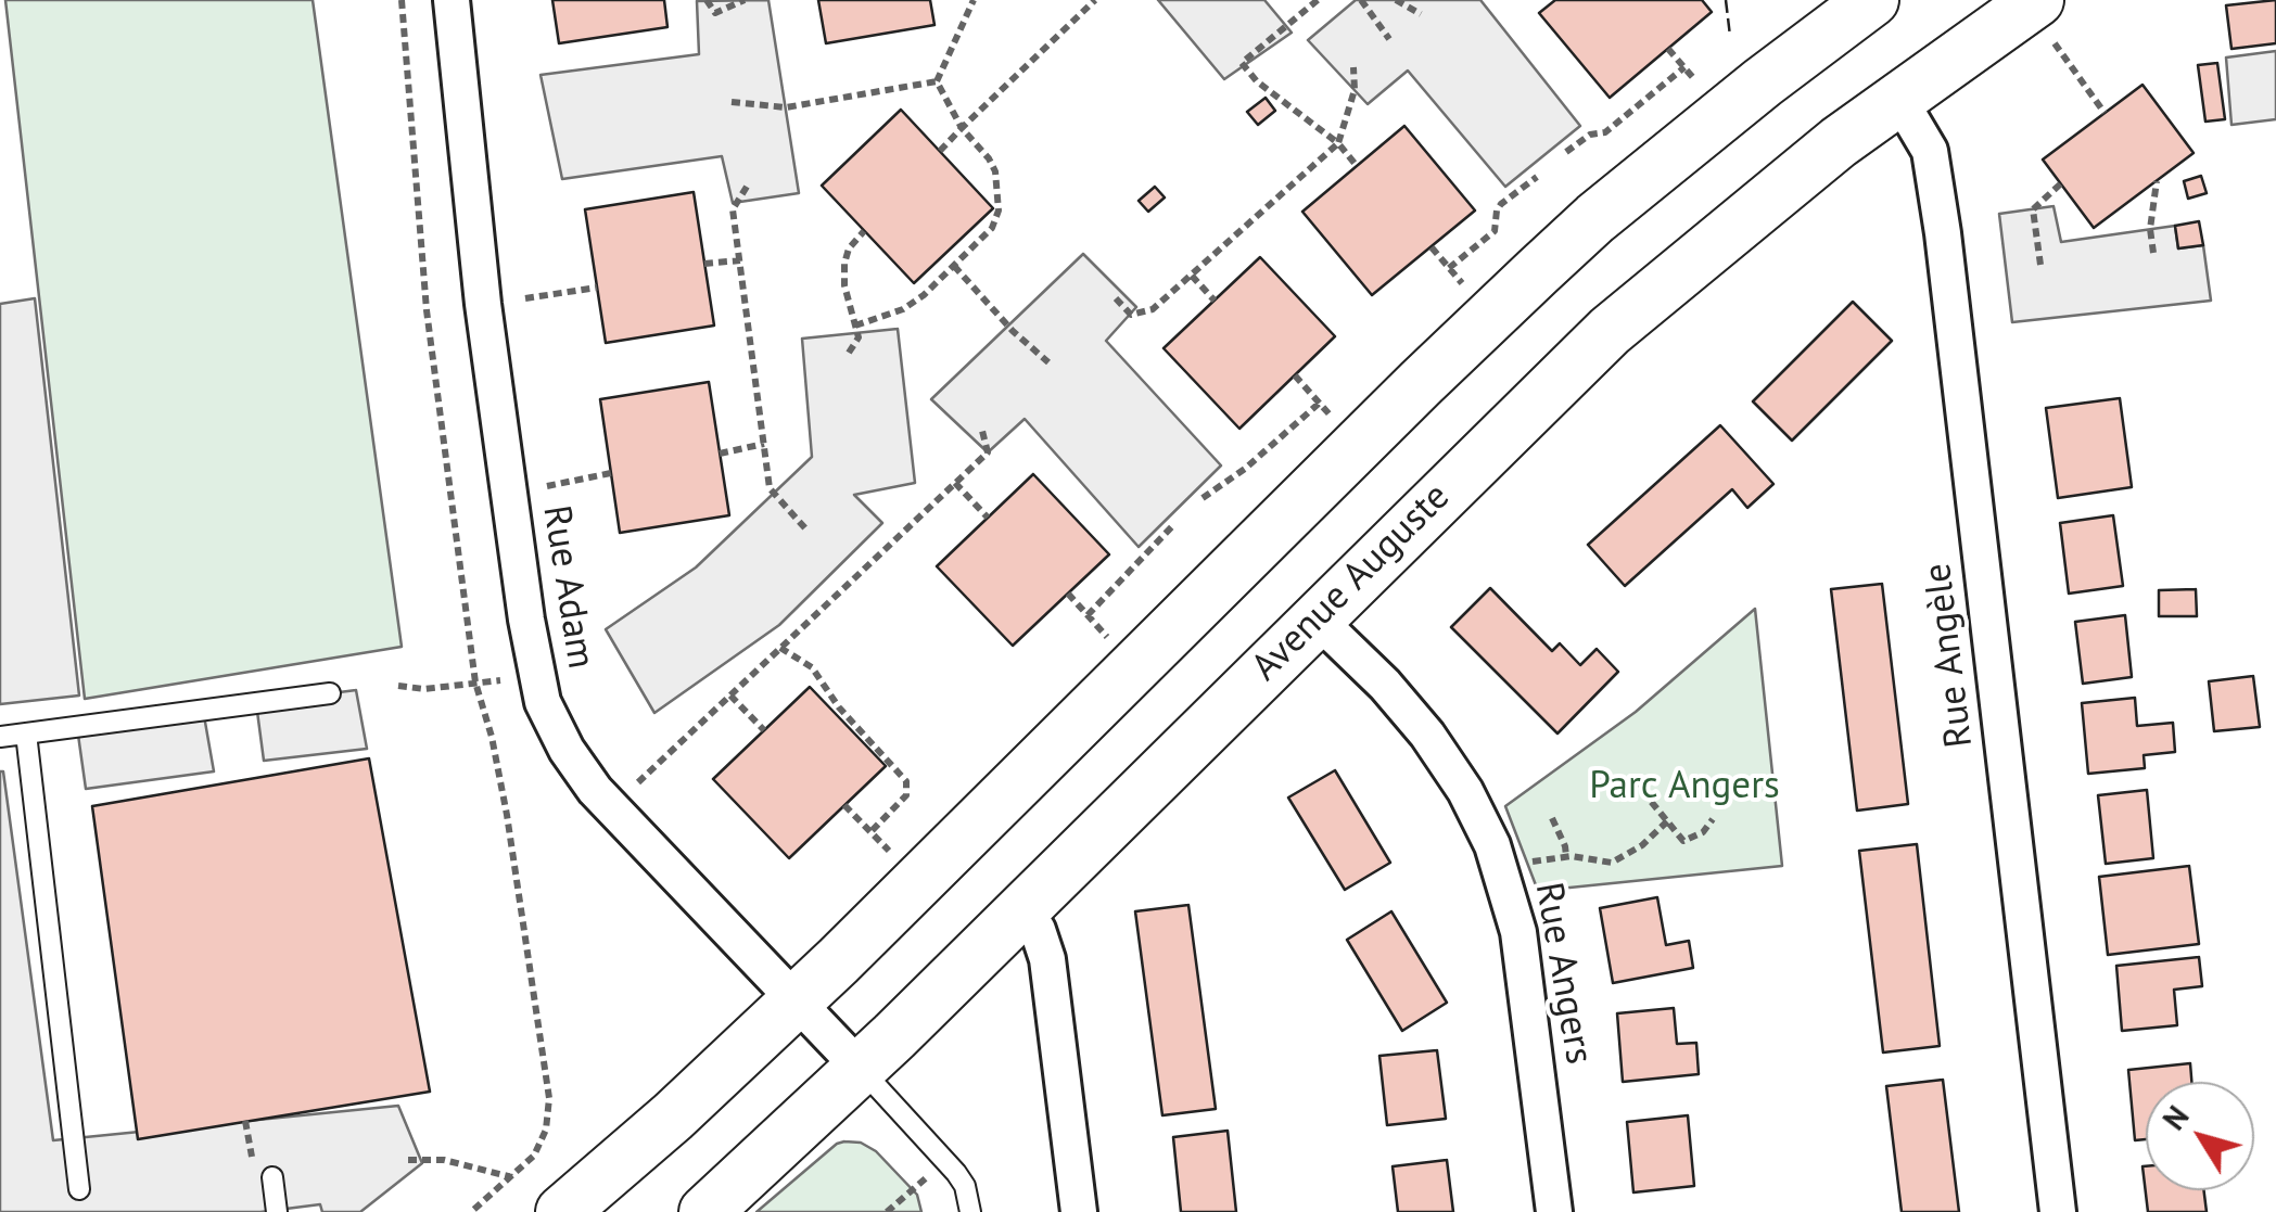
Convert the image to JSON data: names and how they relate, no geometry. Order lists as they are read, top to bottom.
{
  "streets": {
    "main road": ["Avenue Auguste"],
    "street": ["Rue Adam", "Rue Angèle", "Rue Angers"]
  },
  "crossings": [
    ["Avenue Auguste", "Rue Adam"],
    ["Avenue Auguste", "Rue Angèle"],
    ["Avenue Auguste", "Rue Angers"]
  ],
  "parks": ["Parc Angers"],
  "north": "top left"
}
